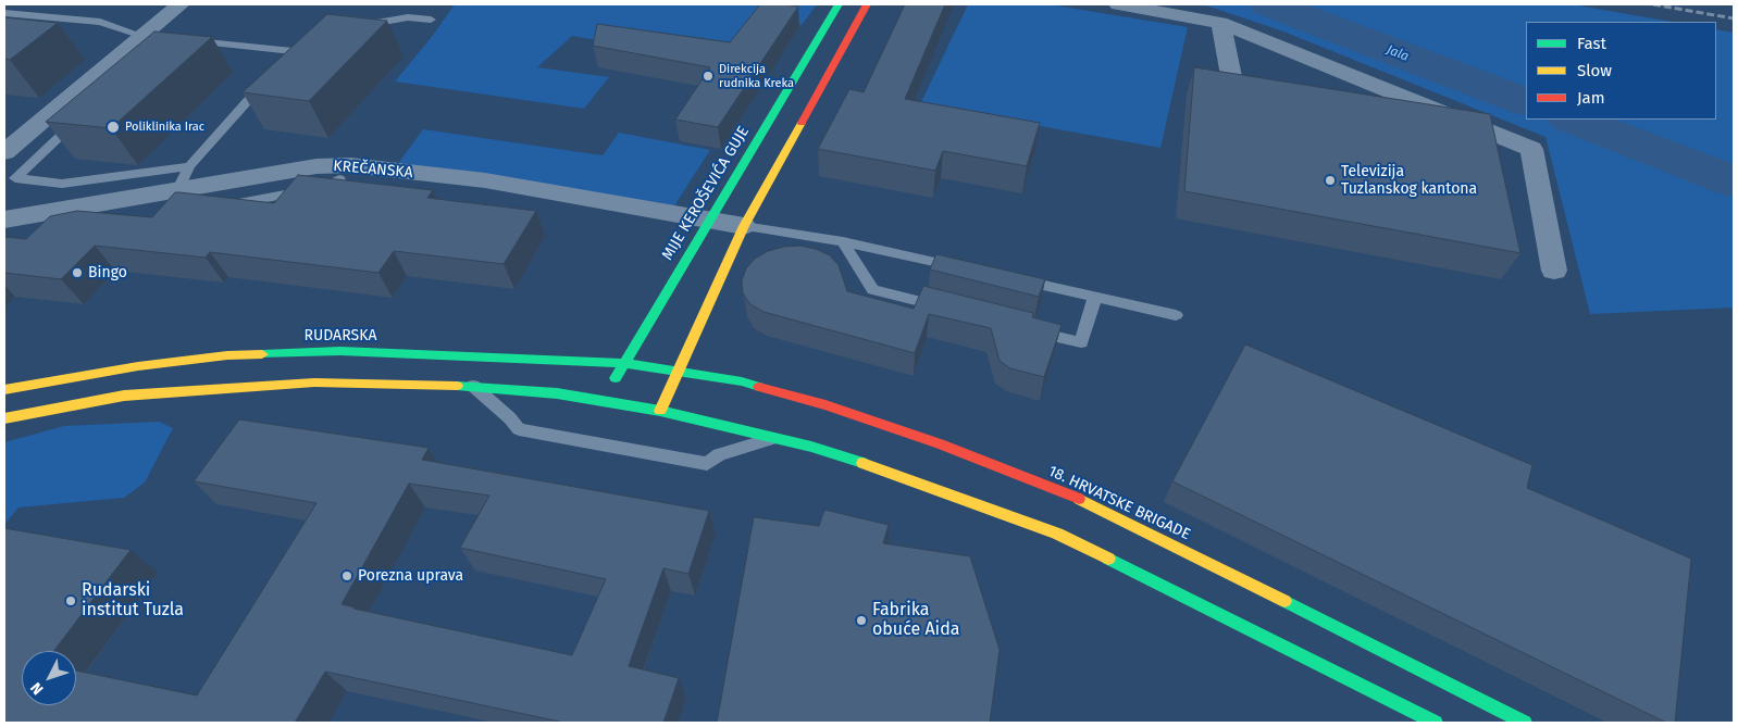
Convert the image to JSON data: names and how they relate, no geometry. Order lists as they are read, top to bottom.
{
  "streets": {
    "main road": ["MIJE KEROŠEVIĆA GUJE", "RUDARSKA", "18. HRVATSKE BRIGADE"],
    "street": ["KREČANSKA"]
  },
  "crossings": [
    ["KREČANSKA", "MIJE KEROŠEVIĆA GUJE"],
    ["MIJE KEROŠEVIĆA GUJE", "RUDARSKA"],
    ["RUDARSKA", "18. HRVATSKE BRIGADE"]
  ],
  "water": ["Jala"],
  "places": [
    "Direkcija rudnika Kreka",
    "Poliklinika Irac",
    "Televizija Tuzlanskog kantona",
    "Bingo",
    "Porezna uprava",
    "Rudarski institut Tuzla",
    "Fabrika obuće Aida"
  ],
  "legend": ["Fast", "Slow", "Jam"],
  "north": "bottom left"
}
